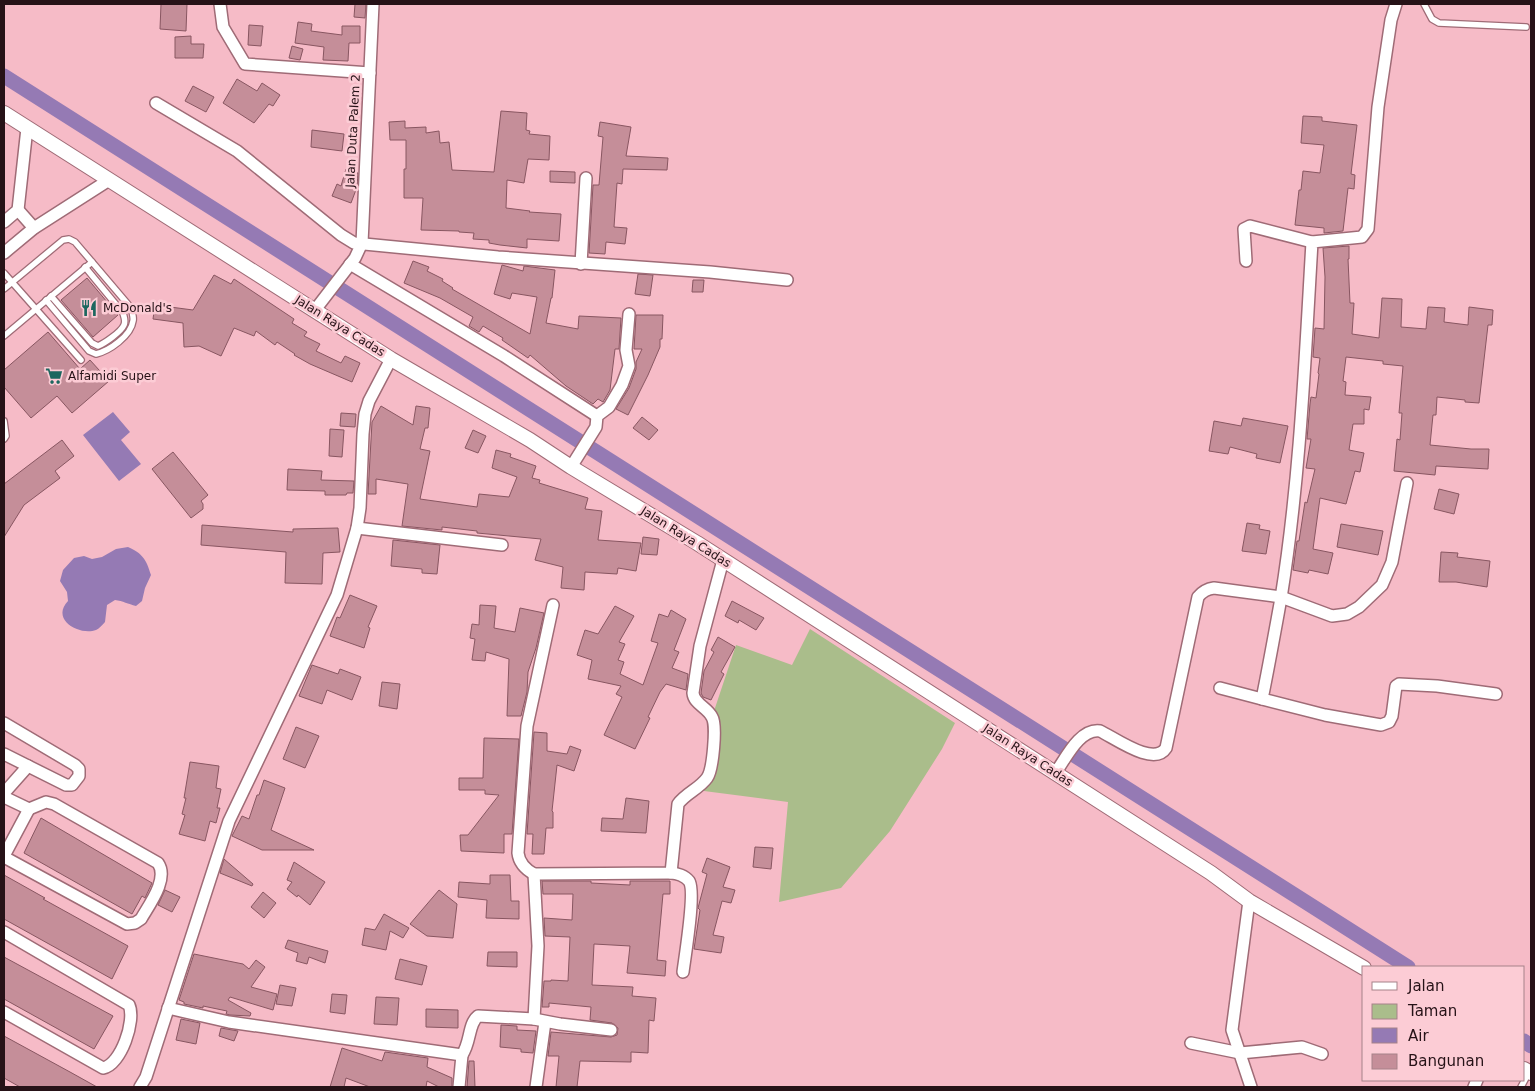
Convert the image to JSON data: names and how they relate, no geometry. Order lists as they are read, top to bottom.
{
  "streets": {
    "street": ["Jalan Duta Palem 2", "Jalan Raya Cadas"]
  },
  "crossings": [
    ["Jalan Duta Palem 2", "Jalan Raya Cadas"]
  ],
  "places": {
    "restaurant": ["McDonald's"],
    "supermarket": ["Alfamidi Super"]
  },
  "legend": [
    "Jalan",
    "Taman",
    "Air",
    "Bangunan"
  ]
}
